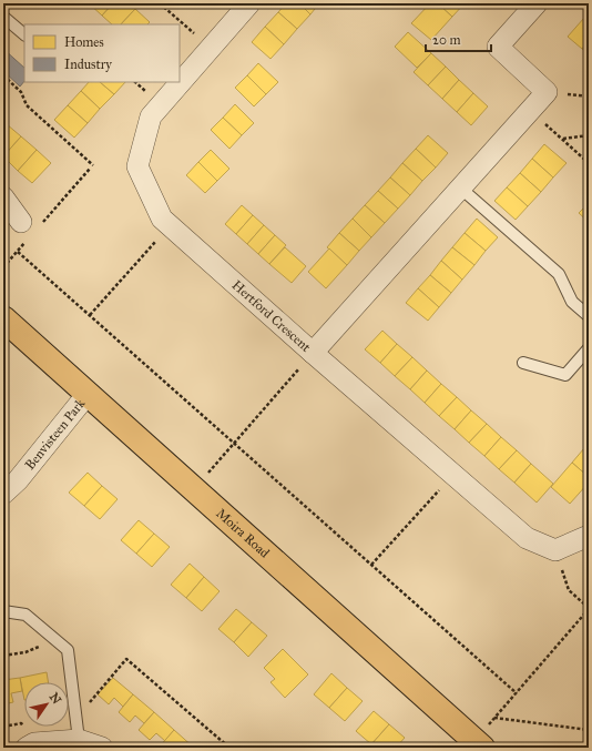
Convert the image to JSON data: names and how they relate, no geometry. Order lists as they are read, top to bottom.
{
  "streets": {
    "highway": ["Moira Road"],
    "street": ["Hertford Crescent", "Benvisteen Park"]
  },
  "crossings": [
    ["Benvisteen Park", "Moira Road"]
  ],
  "legend": ["Homes", "Industry"],
  "scale_bar": "20 m",
  "north": "top right"
}
